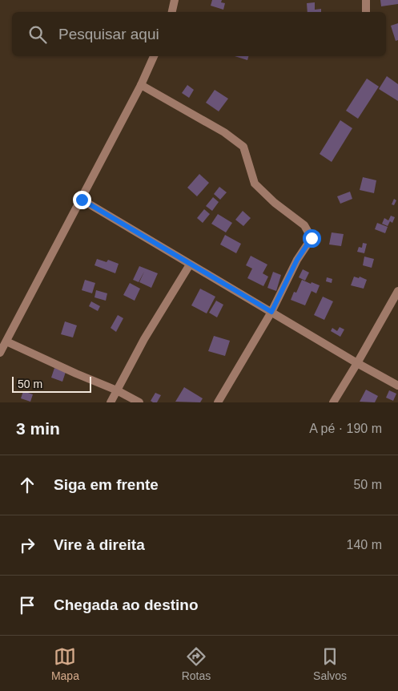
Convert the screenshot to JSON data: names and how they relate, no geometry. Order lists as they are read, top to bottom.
{
  "scale_bar": "50 m",
  "page": {
    "search": "Pesquisar aqui",
    "scale": "50 m",
    "heading": ["3 min", "A pé · 190 m"],
    "list": [
      ["Siga em frente", "50 m"],
      ["Vire à direita", "140 m"],
      "Chegada ao destino"
    ],
    "nav": ["Mapa", "Rotas", "Salvos"]
  }
}
